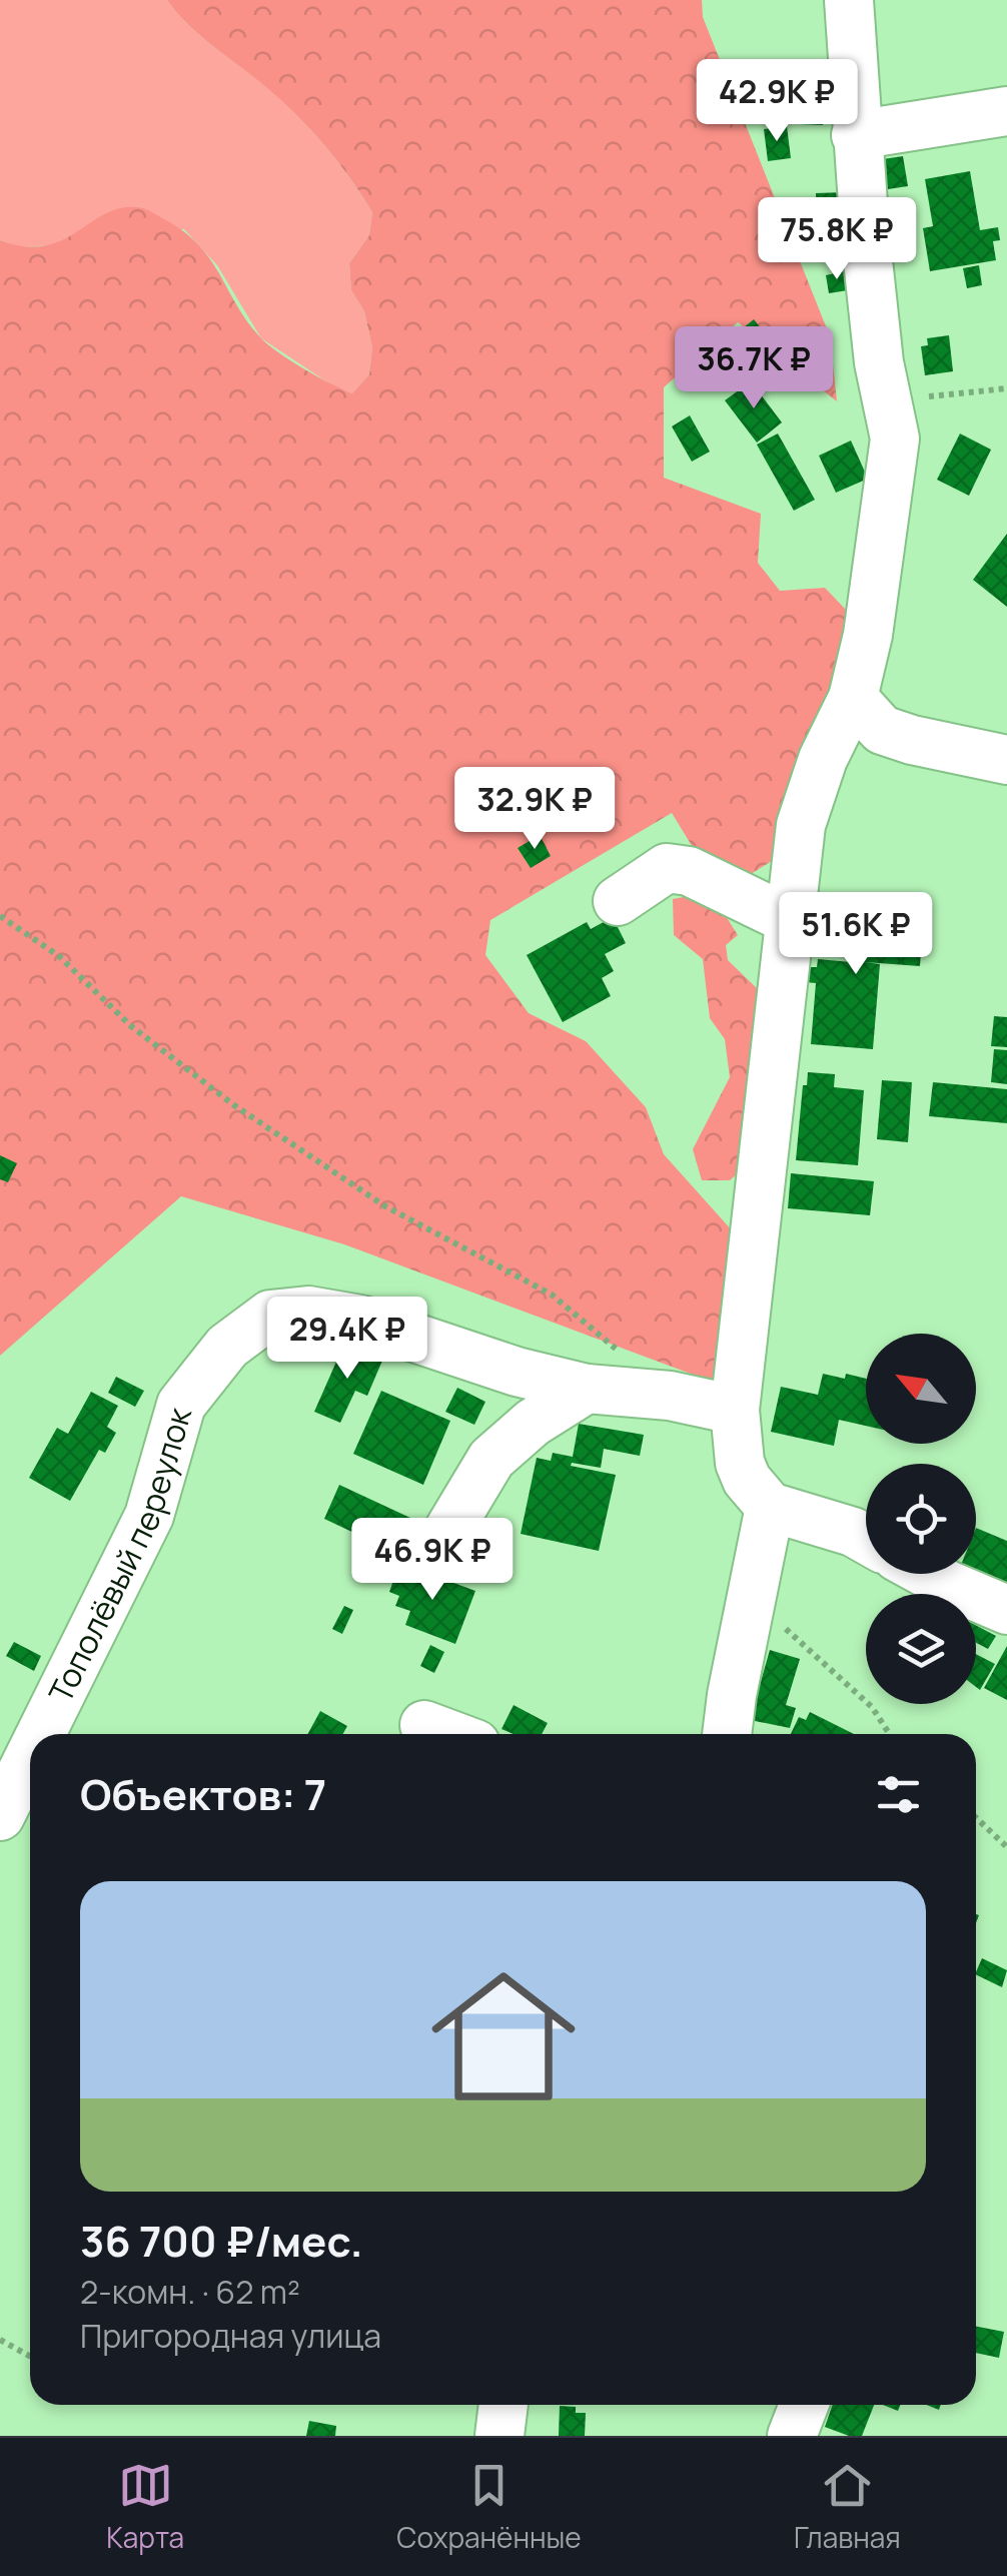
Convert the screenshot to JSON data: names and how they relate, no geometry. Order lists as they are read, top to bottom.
{
  "streets": {
    "street": ["Тополёвый переулок"]
  },
  "north": "top left",
  "page": {
    "price": [
      "42.9K ₽",
      "75.8K ₽",
      "36.7K ₽",
      "32.9K ₽",
      "51.6K ₽",
      "29.4K ₽",
      "46.9K ₽"
    ],
    "heading": "Объектов: 7",
    "list": [
      {
        "name": "36 700 ₽/мес.",
        "note": "2-комн. · 62 m² · Пригородная улица"
      }
    ],
    "tabs": ["Карта", "Сохранённые", "Главная"]
  }
}
